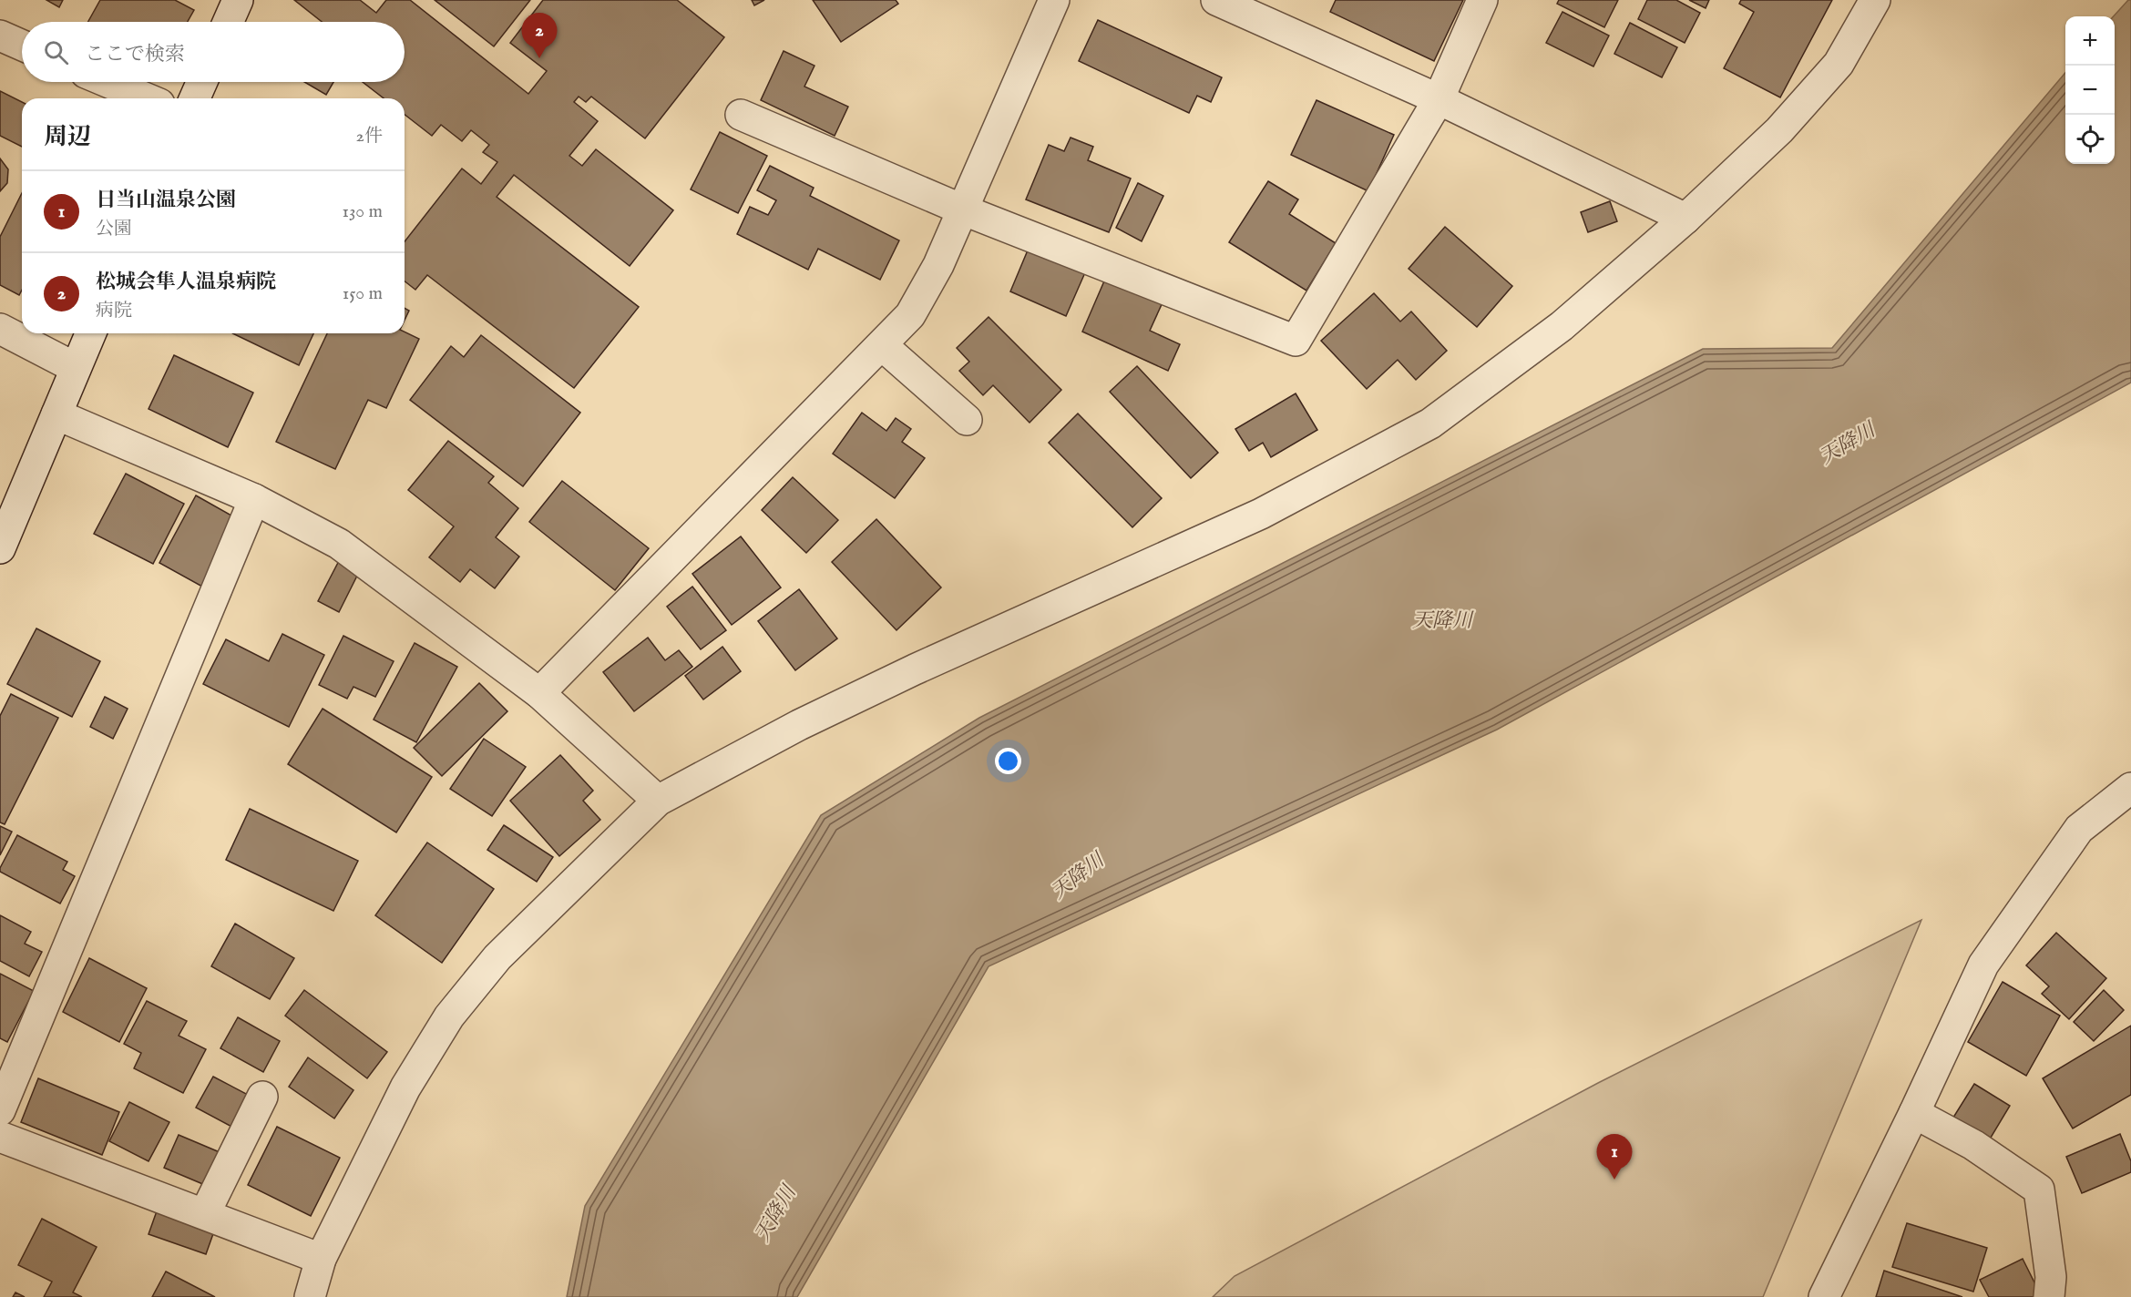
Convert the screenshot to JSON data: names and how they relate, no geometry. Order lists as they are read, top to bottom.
{
  "water": ["天降川"],
  "page": {
    "pins": ["2", "1"],
    "map_buttons": ["+", "−"],
    "search": "ここで検索",
    "heading": ["周辺", "2件"],
    "list": [
      {
        "mark": "1",
        "name": "日当山温泉公園",
        "note": "公園",
        "value": "130 m"
      },
      {
        "mark": "2",
        "name": "松城会隼人温泉病院",
        "note": "病院",
        "value": "150 m"
      }
    ]
  }
}
